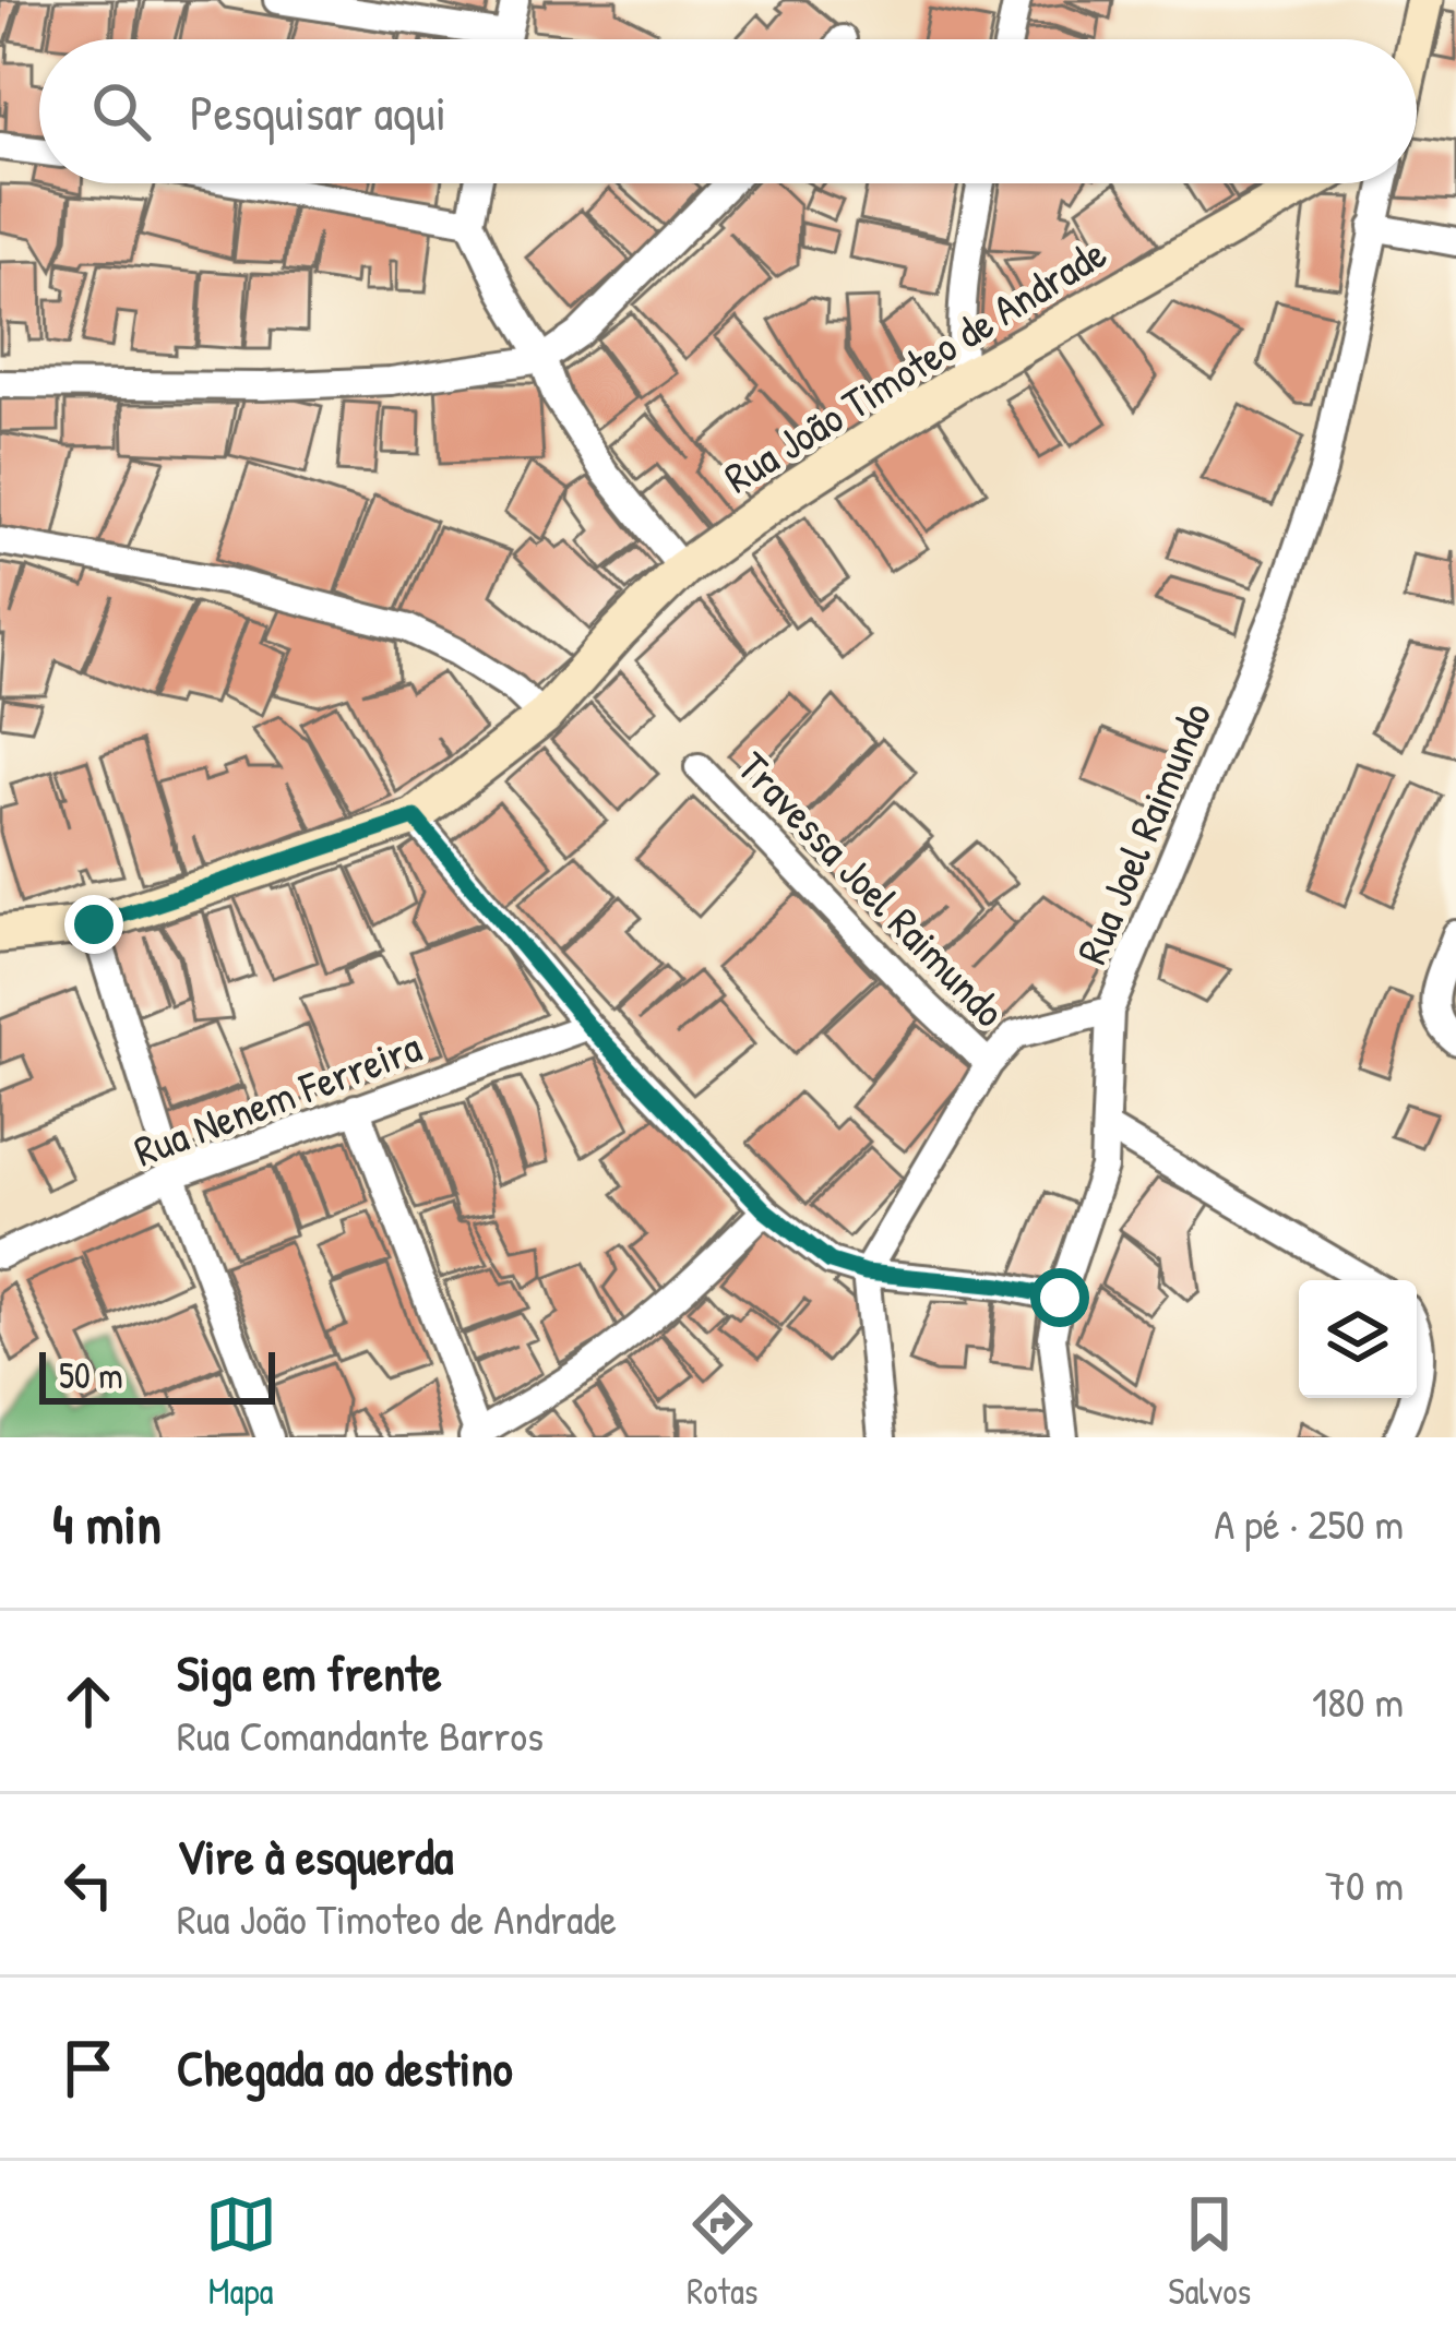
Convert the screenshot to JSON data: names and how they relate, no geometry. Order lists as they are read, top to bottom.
{
  "streets": {
    "main road": ["Rua João Timoteo de Andrade"],
    "street": ["Rua Joel Raimundo", "Travessa Joel Raimundo", "Rua Nenem Ferreira"]
  },
  "crossings": [
    ["Rua Joel Raimundo", "Travessa Joel Raimundo"]
  ],
  "scale_bar": "50 m",
  "page": {
    "search": "Pesquisar aqui",
    "scale": "50 m",
    "heading": ["4 min", "A pé · 250 m"],
    "list": [
      ["Siga em frente", "Rua Comandante Barros", "180 m"],
      ["Vire à esquerda", "Rua João Timoteo de Andrade", "70 m"],
      "Chegada ao destino"
    ],
    "nav": ["Mapa", "Rotas", "Salvos"]
  }
}
